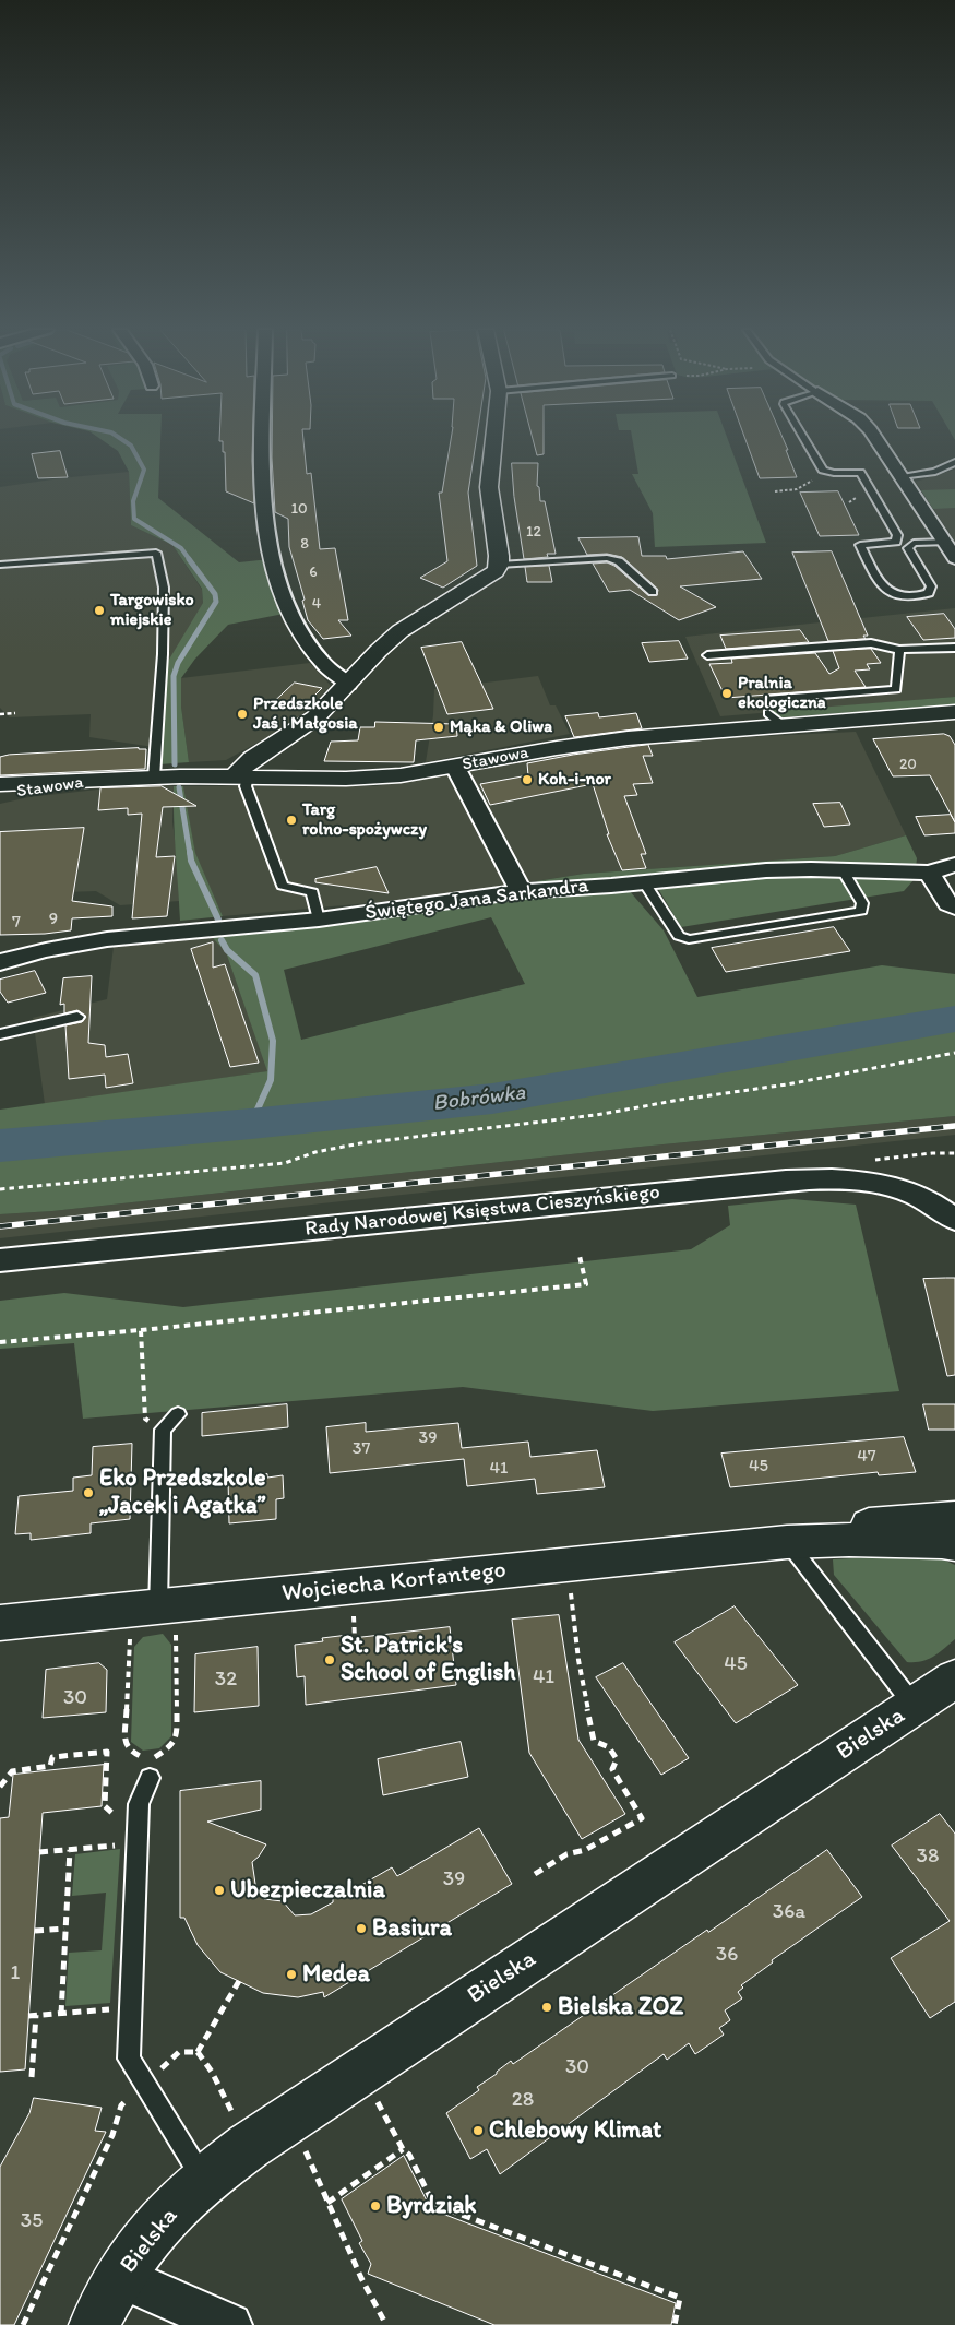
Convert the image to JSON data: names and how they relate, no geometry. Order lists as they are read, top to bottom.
{
  "streets": {
    "street": [
      "Stawowa",
      "Świętego Jana Sarkandra",
      "Rady Narodowej Księstwa Cieszyńskiego",
      "Wojciecha Korfantego",
      "Bielska"
    ]
  },
  "water": ["Bobrówka"],
  "places": [
    "Targowisko miejskie",
    "Pralnia ekologiczna",
    "Przedszkole Jaś i Małgosia",
    "Mąka & Oliwa",
    "Koh-i-nor",
    "Targ rolno-spożywczy",
    "Eko Przedszkole „Jacek i Agatka”",
    "St. Patrick's School of English",
    "Ubezpieczalnia",
    "Basiura",
    "Medea",
    "Bielska ZOZ",
    "Chlebowy Klimat",
    "Byrdziak"
  ],
  "house_numbers": [
    "10",
    "12",
    "8",
    "6",
    "4",
    "20",
    "9",
    "7",
    "39",
    "37",
    "47",
    "45",
    "41",
    "45",
    "41",
    "32",
    "30",
    "38",
    "39",
    "36a",
    "36",
    "1",
    "30",
    "28",
    "35"
  ]
}
